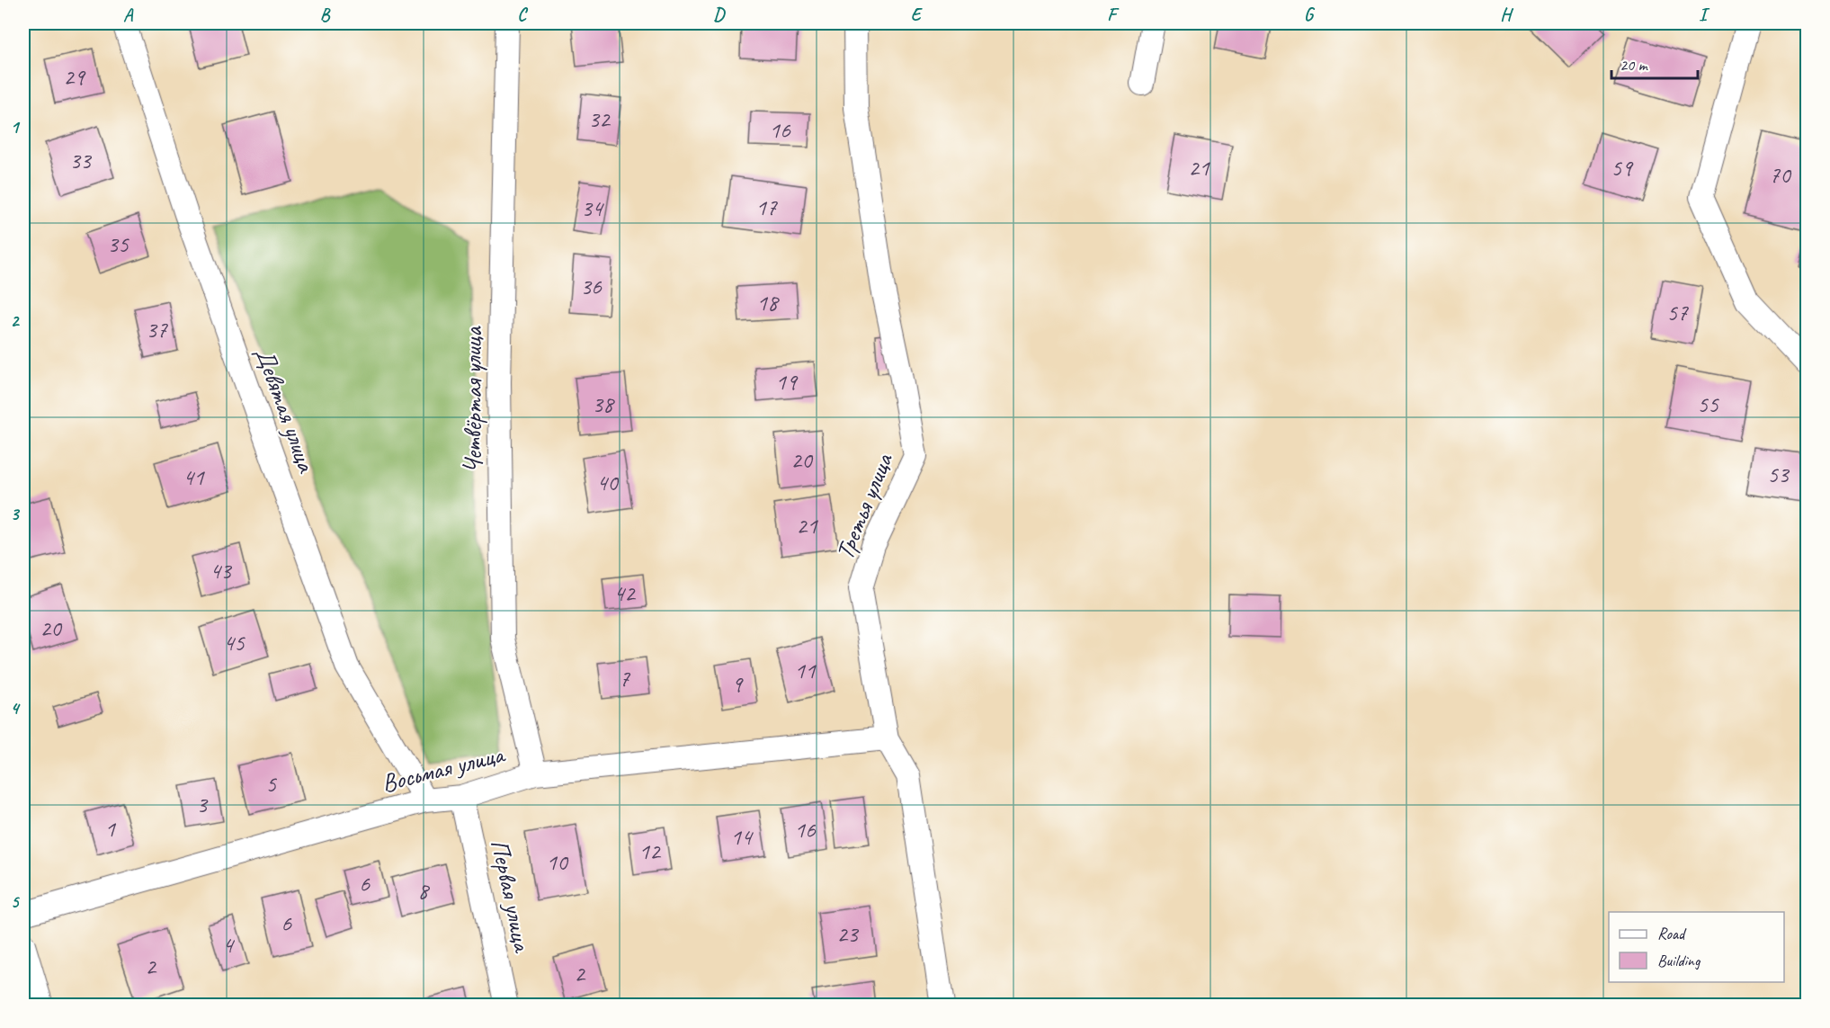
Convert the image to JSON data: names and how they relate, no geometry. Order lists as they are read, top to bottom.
{
  "streets": {
    "street": [
      "Четвёртая улица",
      "Девятая улица",
      "Третья улица",
      "Восьмая улица",
      "Первая улица"
    ]
  },
  "crossings": [
    ["Четвёртая улица", "Восьмая улица"],
    ["Девятая улица", "Восьмая улица"],
    ["Третья улица", "Восьмая улица"],
    ["Восьмая улица", "Первая улица"]
  ],
  "house_numbers": [
    "29",
    "32",
    "16",
    "33",
    "21",
    "59",
    "70",
    "17",
    "34",
    "35",
    "36",
    "18",
    "57",
    "37",
    "19",
    "38",
    "55",
    "20",
    "53",
    "41",
    "40",
    "21",
    "43",
    "42",
    "20",
    "45",
    "11",
    "7",
    "9",
    "5",
    "3",
    "1",
    "16",
    "14",
    "12",
    "10",
    "6",
    "8",
    "6",
    "23",
    "4",
    "2",
    "2"
  ],
  "legend": ["Road", "Building"],
  "scale_bar": "20 m",
  "grid": {
    "columns": [
      "A",
      "B",
      "C",
      "D",
      "E",
      "F",
      "G",
      "H",
      "I"
    ],
    "rows": [
      "1",
      "2",
      "3",
      "4",
      "5"
    ]
  }
}
